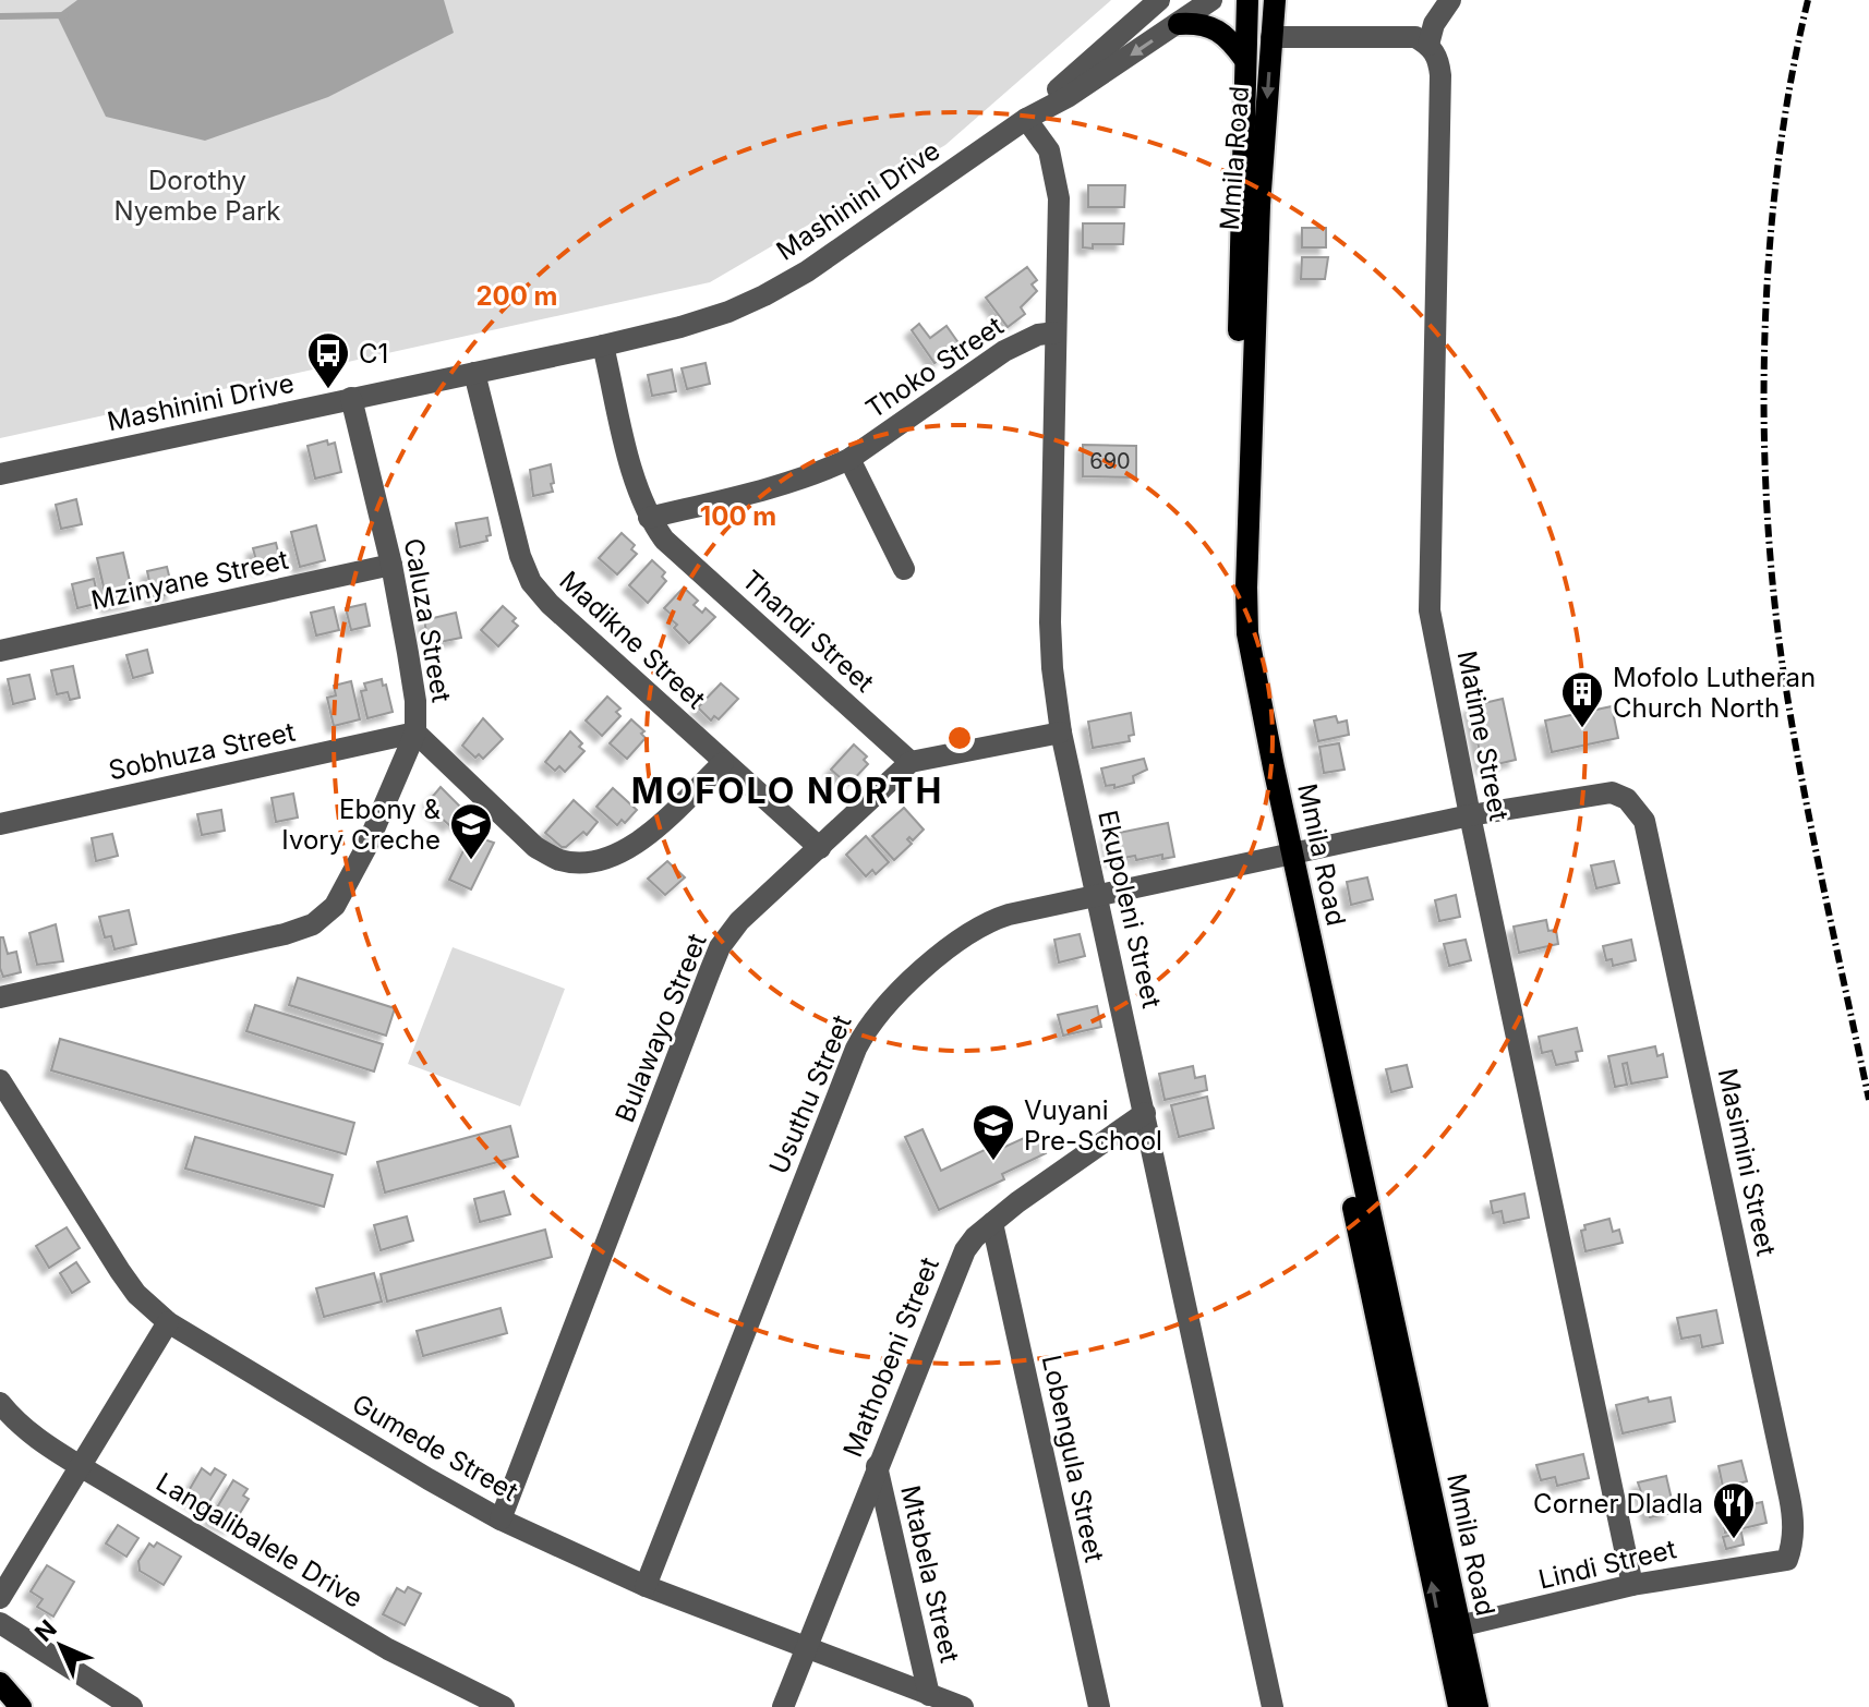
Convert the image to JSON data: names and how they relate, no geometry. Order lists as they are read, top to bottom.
{
  "streets": {
    "main road": ["Mmila Road"],
    "street": [
      "Mashinini Drive",
      "Thoko Street",
      "Mzinyane Street",
      "Caluza Street",
      "Thandi Street",
      "Madikne Street",
      "Matime Street",
      "Sobhuza Street",
      "Ekupoleni Street",
      "Bulawayo Street",
      "Usuthu Street",
      "Masimini Street",
      "Mathobeni Street",
      "Gumede Street",
      "Lobengula Street",
      "Langalibalele Drive",
      "Lindi Street",
      "Mtabela Street"
    ]
  },
  "crossings": [
    ["Mmila Road", "Usuthu Street"],
    ["Mmila Road", "Lindi Street"],
    ["Mashinini Drive", "Caluza Street"],
    ["Mashinini Drive", "Thandi Street"],
    ["Mashinini Drive", "Madikne Street"],
    ["Mashinini Drive", "Ekupoleni Street"],
    ["Thoko Street", "Thandi Street"],
    ["Thoko Street", "Ekupoleni Street"],
    ["Mzinyane Street", "Caluza Street"],
    ["Caluza Street", "Sobhuza Street"],
    ["Thandi Street", "Bulawayo Street"],
    ["Madikne Street", "Bulawayo Street"],
    ["Matime Street", "Usuthu Street"],
    ["Matime Street", "Lindi Street"],
    ["Ekupoleni Street", "Usuthu Street"],
    ["Ekupoleni Street", "Mathobeni Street"],
    ["Bulawayo Street", "Gumede Street"],
    ["Usuthu Street", "Masimini Street"],
    ["Usuthu Street", "Gumede Street"],
    ["Masimini Street", "Lindi Street"],
    ["Mathobeni Street", "Gumede Street"],
    ["Mathobeni Street", "Lobengula Street"],
    ["Mathobeni Street", "Mtabela Street"],
    ["Gumede Street", "Mtabela Street"]
  ],
  "districts": ["MOFOLO NORTH"],
  "parks": ["Dorothy Nyembe Park"],
  "places": {
    "bus stop": ["C1"],
    "building": ["Mofolo Lutheran Church North"],
    "school or university": ["Ebony & Ivory Creche", "Vuyani Pre-School"],
    "restaurant": ["Corner Dladla"]
  },
  "house_numbers": ["690"],
  "north": "top left",
  "rings": ["200 m", "100 m"]
}
